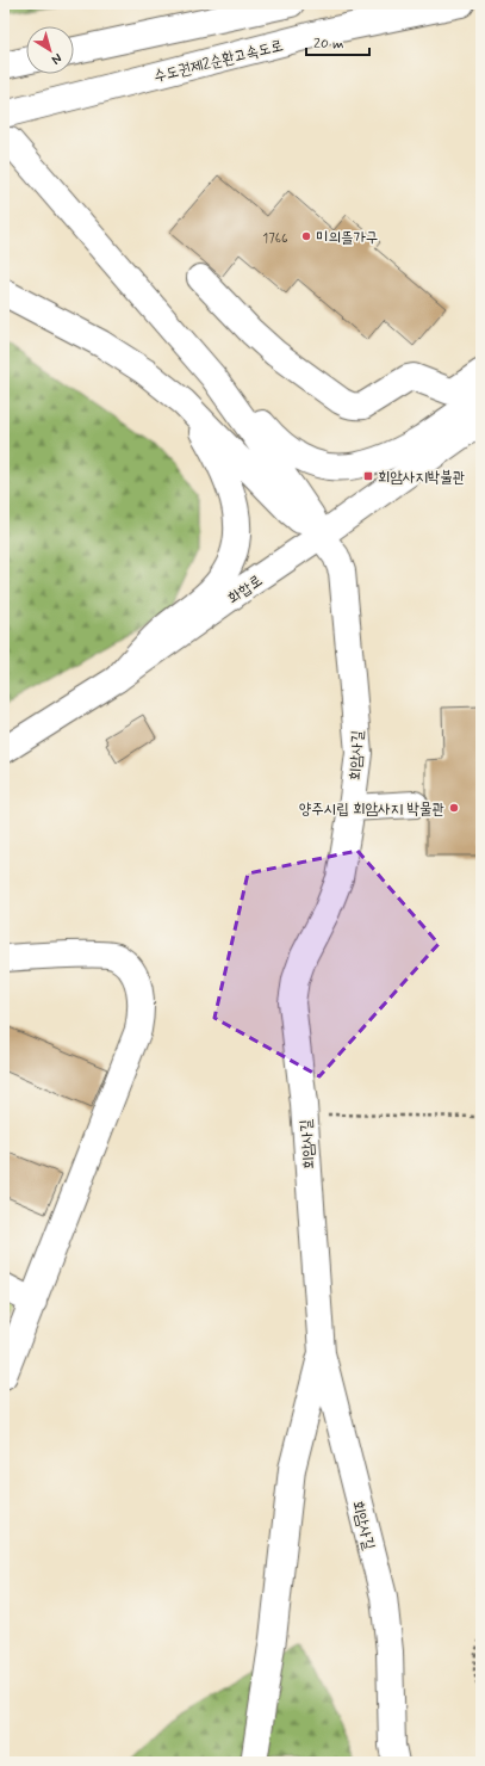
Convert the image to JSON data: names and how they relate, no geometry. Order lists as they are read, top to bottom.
{
  "streets": {
    "main road": ["수도권제2순환고속도로", "화합로", "회암사길"]
  },
  "crossings": [
    ["화합로", "회암사길"]
  ],
  "places": {
    "other": ["미의뜰가구", "양주시립 회암사지 박물관"],
    "transit": ["회암사지박불관"]
  },
  "house_numbers": ["1766"],
  "scale_bar": "20 m",
  "north": "bottom right"
}
